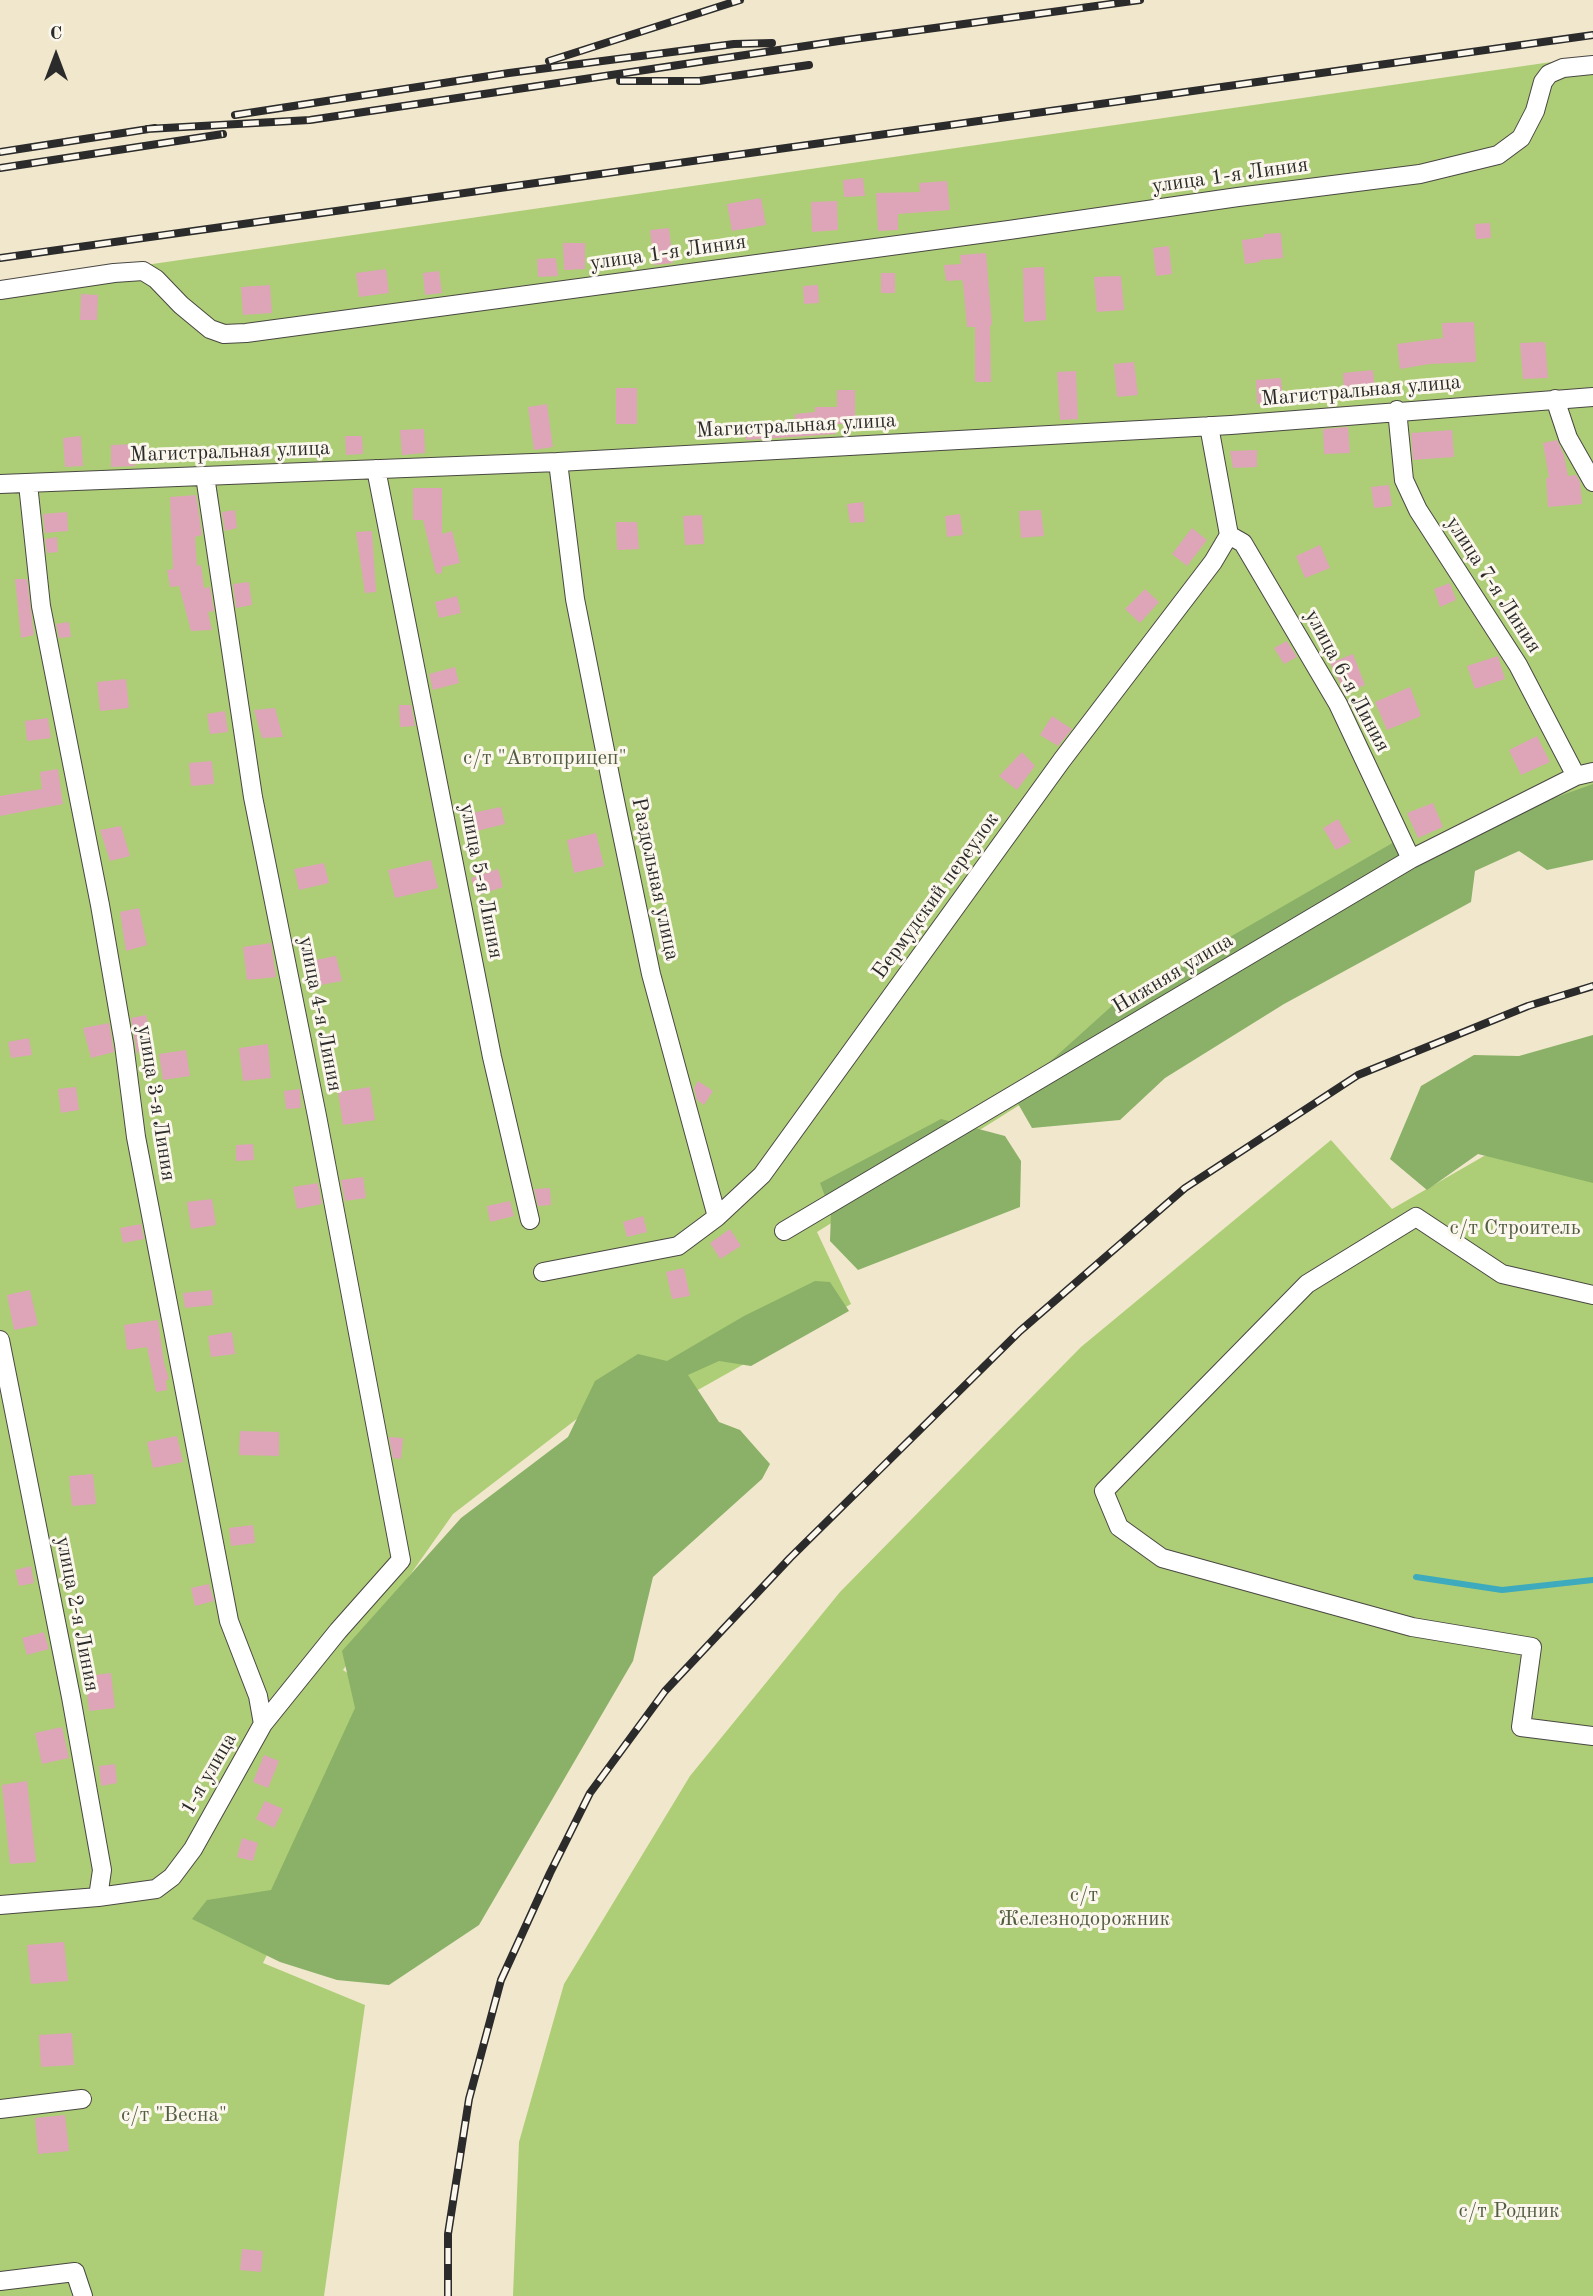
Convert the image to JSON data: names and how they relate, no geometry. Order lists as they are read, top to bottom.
{
  "streets": {
    "street": [
      "улица 1-я Линия",
      "Магистральная улица",
      "улица 7-я Линия",
      "улица 6-я Линия",
      "Раздольная улица",
      "улица 5-я Линия",
      "Бермудский переулок",
      "Нижняя улица",
      "улица 4-я Линия",
      "улица 3-я Линия",
      "улица 2-я Линия",
      "1-я улица"
    ]
  },
  "crossings": [
    ["Магистральная улица", "улица 7-я Линия"],
    ["Магистральная улица", "Раздольная улица"],
    ["Магистральная улица", "улица 5-я Линия"],
    ["Магистральная улица", "улица 4-я Линия"],
    ["Магистральная улица", "улица 3-я Линия"],
    ["улица 7-я Линия", "Нижняя улица"],
    ["улица 6-я Линия", "Бермудский переулок"],
    ["улица 6-я Линия", "Нижняя улица"],
    ["Раздольная улица", "Бермудский переулок"],
    ["улица 4-я Линия", "1-я улица"],
    ["улица 3-я Линия", "1-я улица"],
    ["улица 2-я Линия", "1-я улица"]
  ],
  "parks": [
    "с/т \"Автоприцеп\"",
    "с/т Строитель",
    "с/т Железнодорожник",
    "с/т \"Весна\"",
    "с/т Родник"
  ],
  "north": "top"
}
